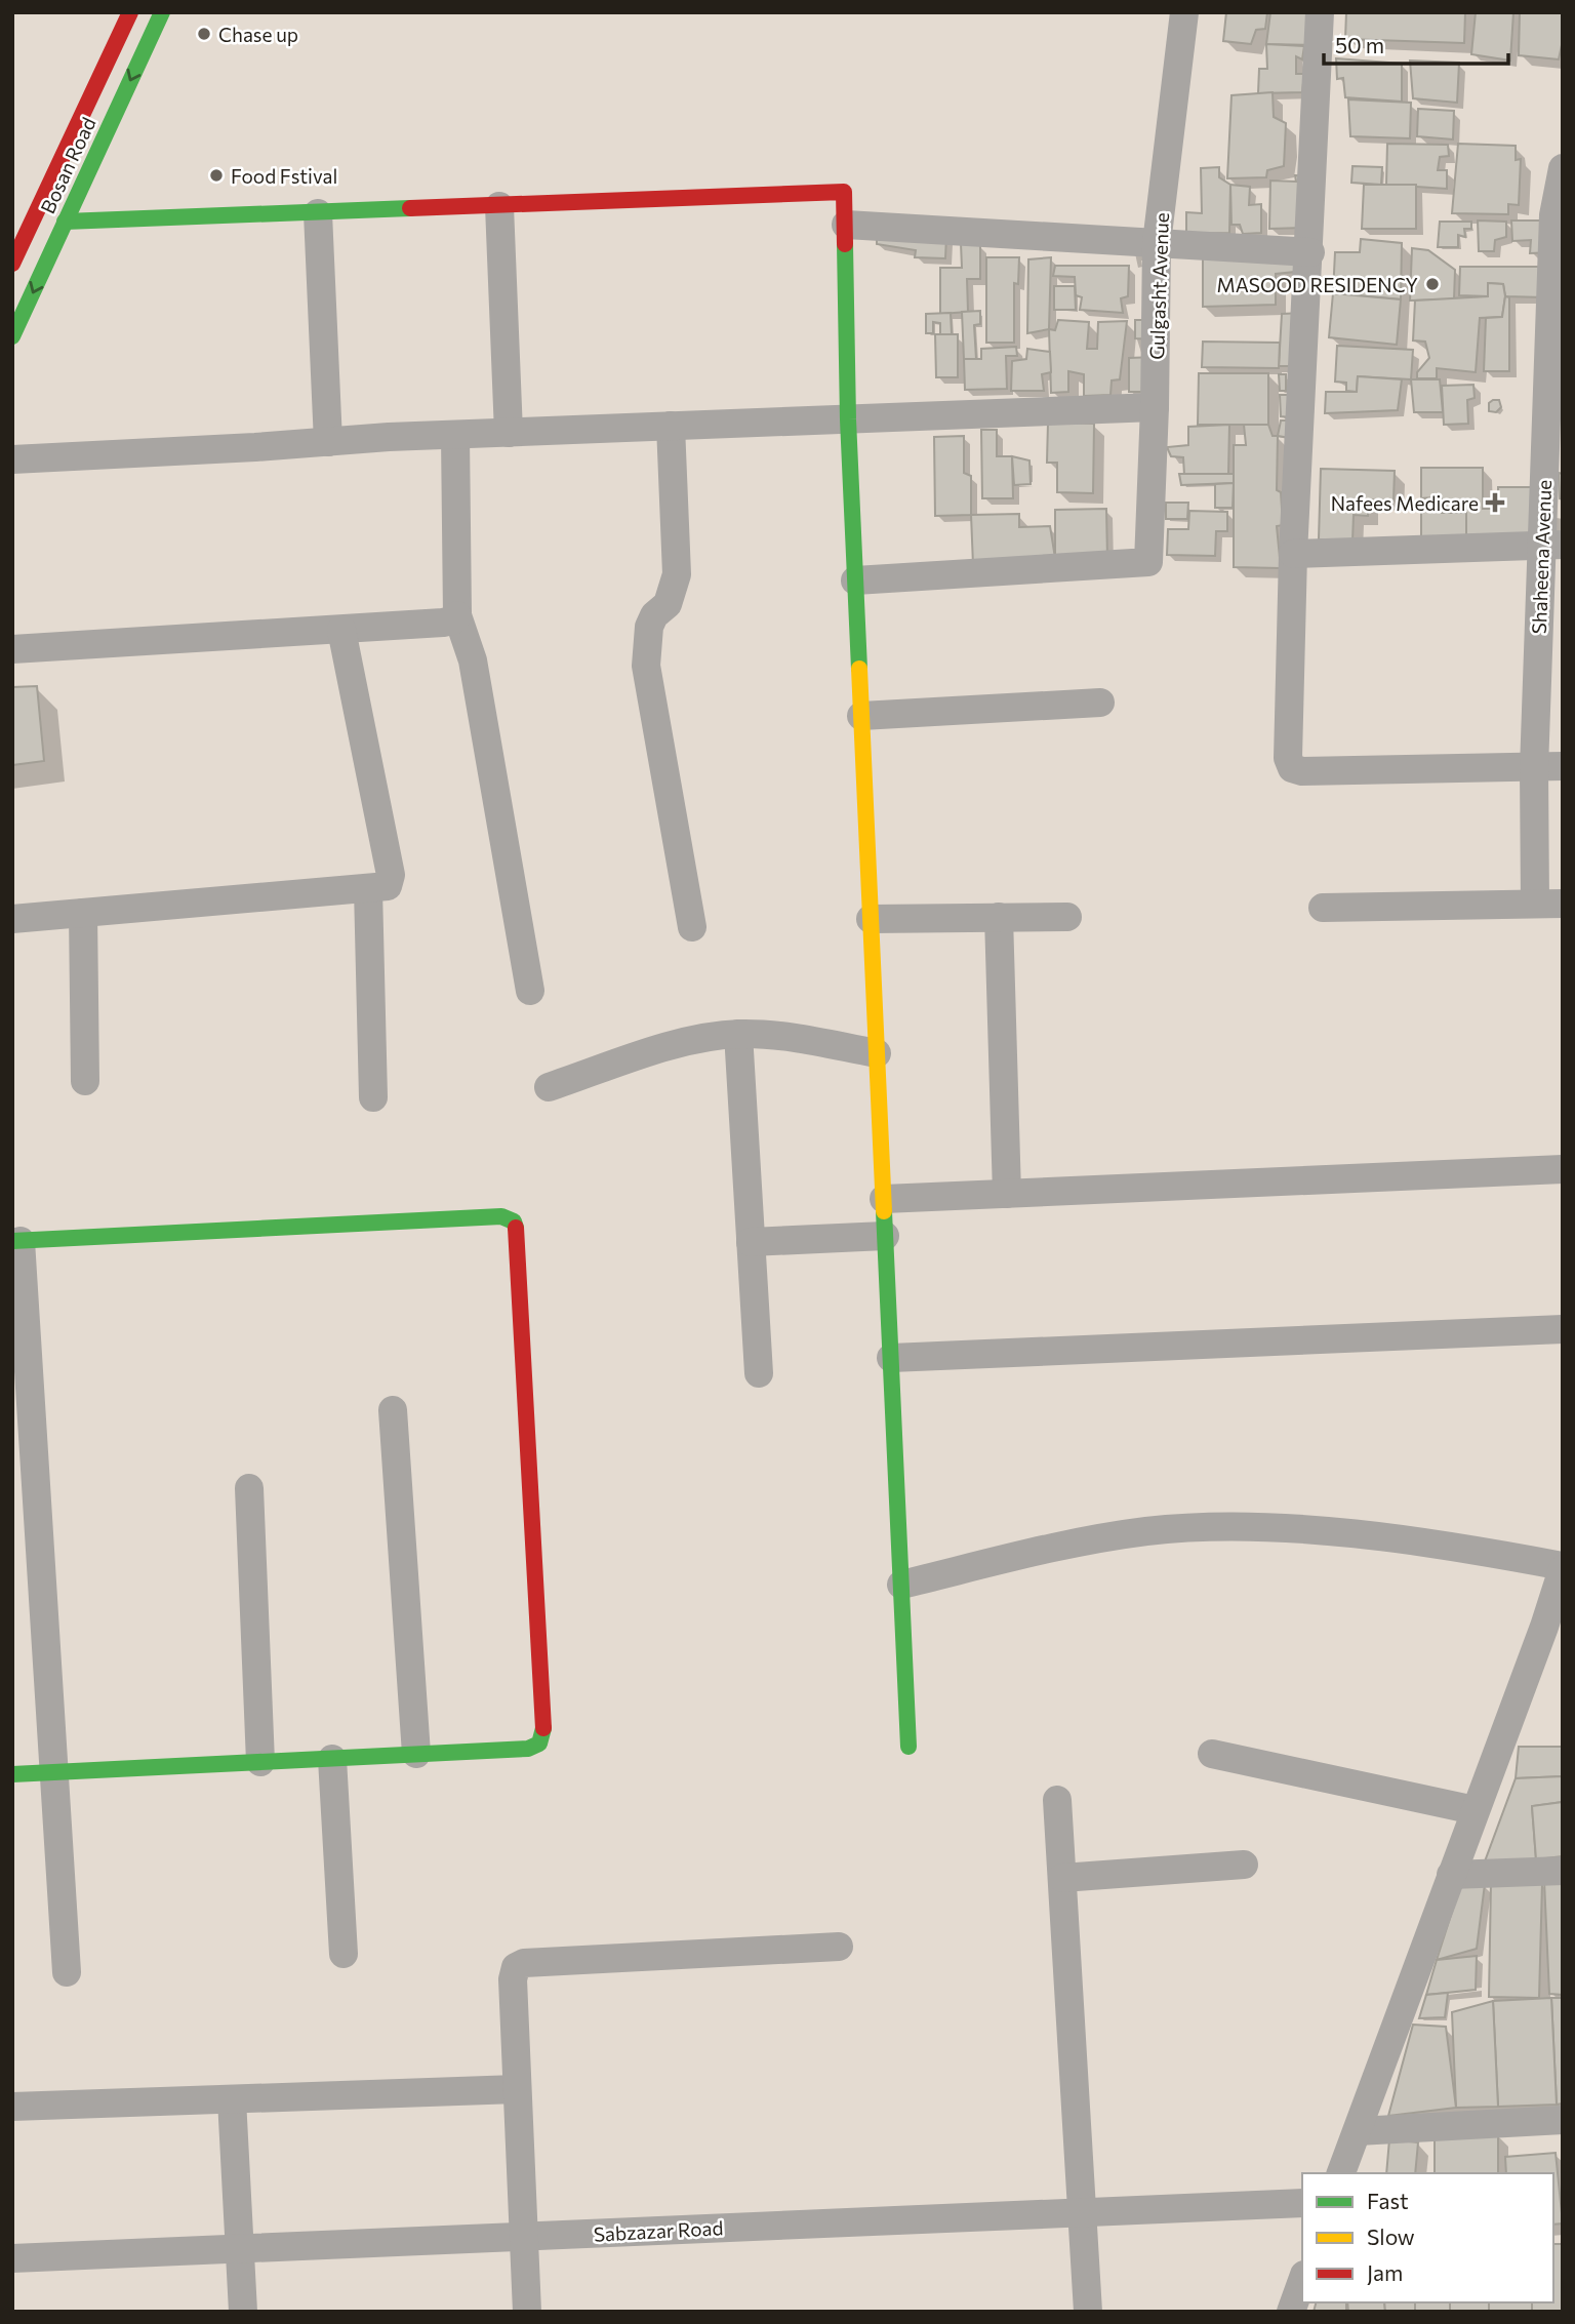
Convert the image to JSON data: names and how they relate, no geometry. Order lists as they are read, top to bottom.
{
  "streets": {
    "street": [
      "Bosan Road",
      "Gulgasht Avenue",
      "Shaheena Avenue",
      "Sabzazar Road"
    ]
  },
  "places": {
    "other": ["Chase up", "Food Fstival", "MASOOD RESIDENCY"],
    "health": ["Nafees Medicare"]
  },
  "legend": ["Fast", "Slow", "Jam"],
  "scale_bar": "50 m"
}
